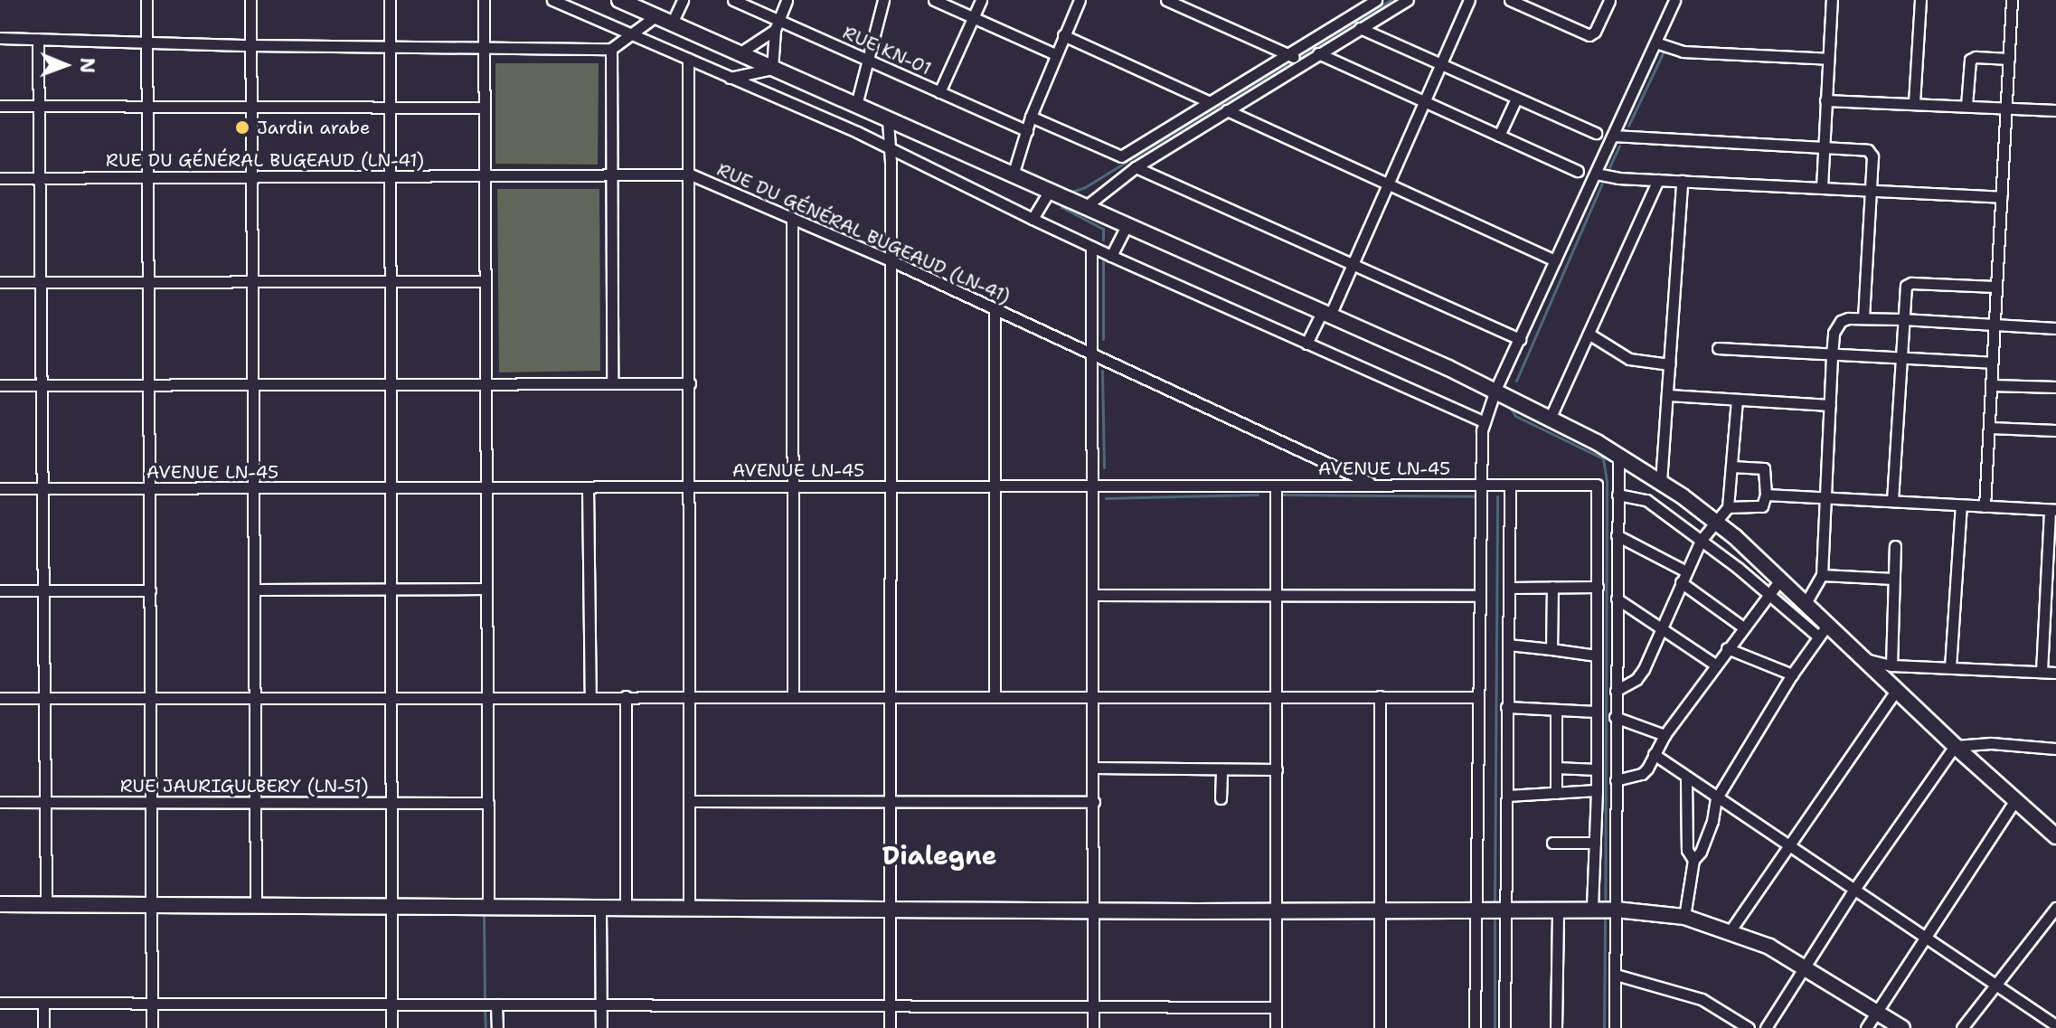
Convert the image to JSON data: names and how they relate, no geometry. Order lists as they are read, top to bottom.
{
  "streets": {
    "street": [
      "RUE KN-01",
      "RUE DU GÉNÉRAL BUGEAUD (LN-41)",
      "AVENUE LN-45",
      "RUE JAURIGULBERY (LN-51)"
    ]
  },
  "crossings": [
    ["RUE DU GÉNÉRAL BUGEAUD (LN-41)", "AVENUE LN-45"]
  ],
  "districts": ["Dialegne"],
  "places": ["Jardin arabe"],
  "north": "right"
}
